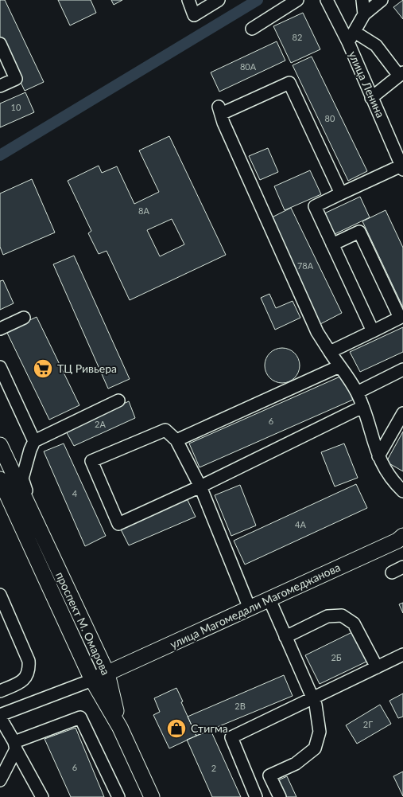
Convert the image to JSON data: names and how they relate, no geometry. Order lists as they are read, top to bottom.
{
  "streets": {
    "main road": ["улица Магомедали Магомеджанова", "проспект М. Омарова"],
    "street": ["улица Ленина"]
  },
  "crossings": [
    ["улица Магомедали Магомеджанова", "проспект М. Омарова"]
  ],
  "places": {
    "supermarket": ["ТЦ Ривьера"],
    "shop": ["Стигма"]
  },
  "house_numbers": [
    "82",
    "80А",
    "10",
    "80",
    "8А",
    "78А",
    "6",
    "2А",
    "4",
    "4А",
    "2Б",
    "2В",
    "2Г",
    "6",
    "2"
  ]
}
